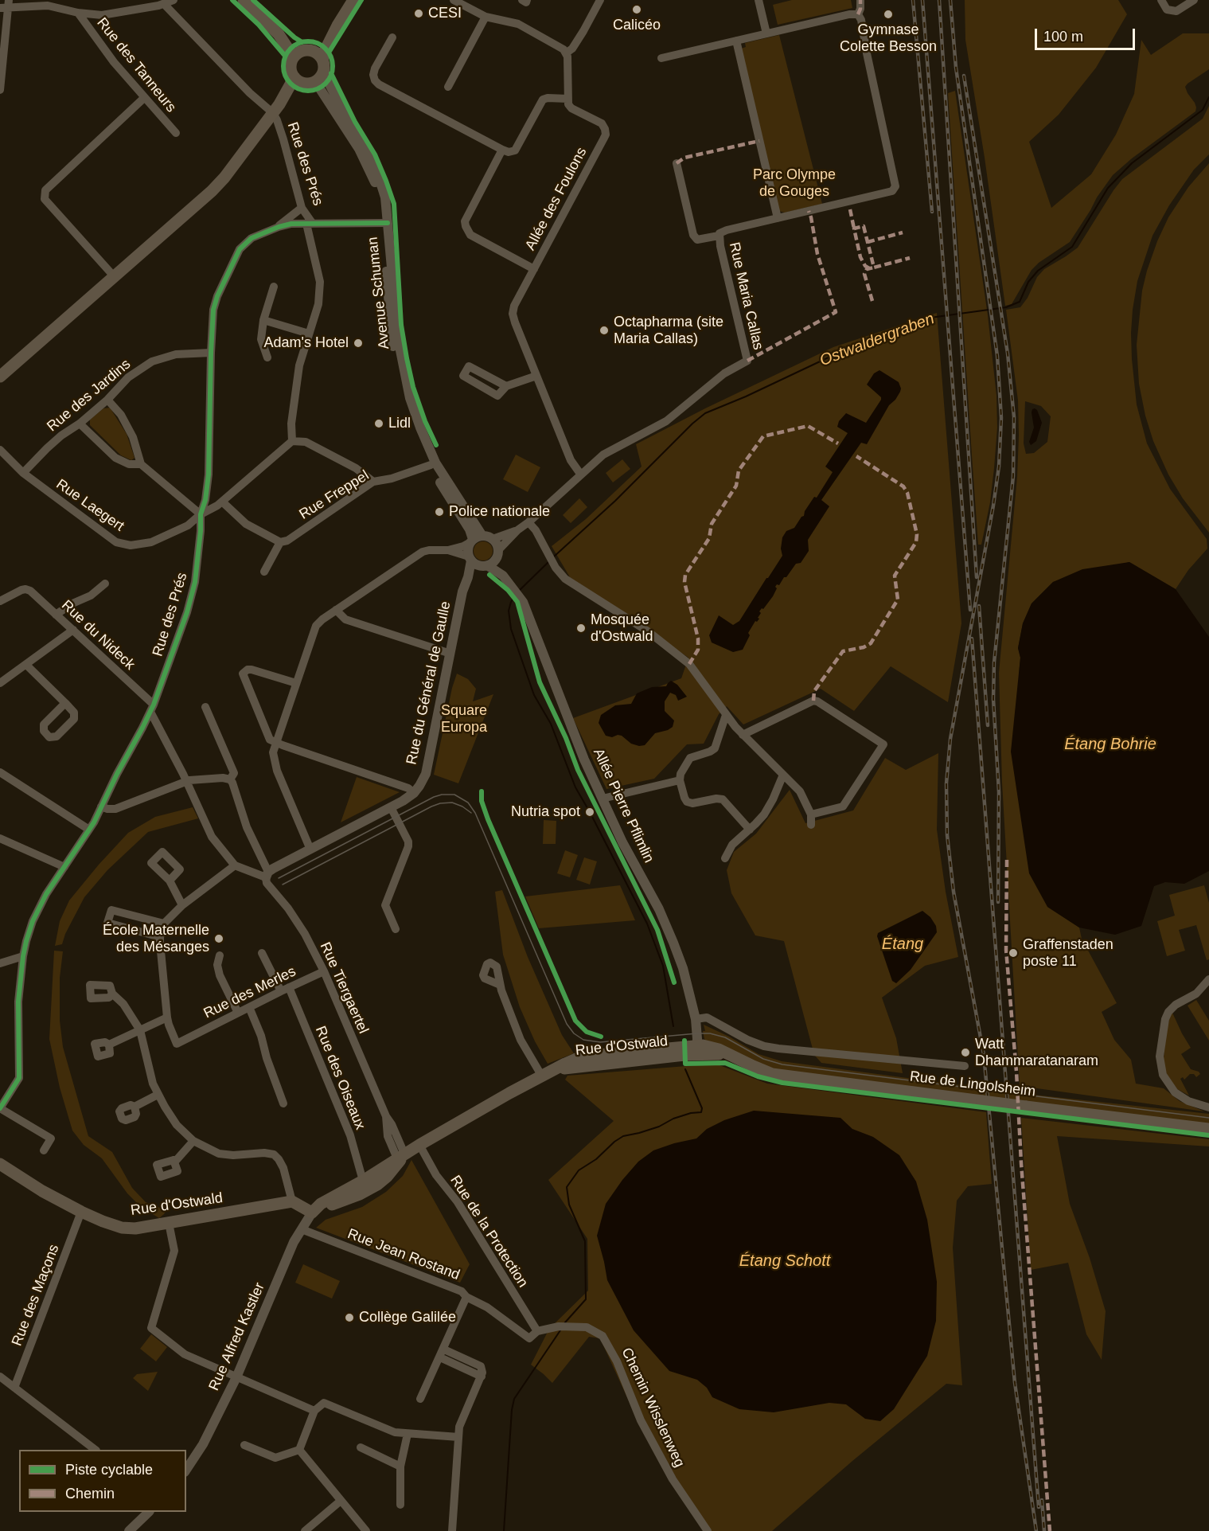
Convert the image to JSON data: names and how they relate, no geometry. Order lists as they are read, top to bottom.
{
  "streets": {
    "main road": ["Rue d'Ostwald", "Rue de Lingolsheim"],
    "street": [
      "Rue des Tanneurs",
      "Rue des Prés",
      "Allée des Foulons",
      "Avenue Schuman",
      "Rue Maria Callas",
      "Rue des Jardins",
      "Rue Freppel",
      "Rue Laegert",
      "Rue du Nideck",
      "Rue du Général de Gaulle",
      "Allée Pierre Pflimlin",
      "Rue Tiergaertel",
      "Rue des Merles",
      "Rue des Oiseaux",
      "Rue de la Protection",
      "Rue Jean Rostand",
      "Rue des Maçons",
      "Rue Alfred Kastler",
      "Chemin Wisslenweg"
    ]
  },
  "crossings": [
    ["Rue des Prés", "Avenue Schuman"],
    ["Rue des Prés", "Rue des Jardins"],
    ["Rue des Prés", "Rue Laegert"],
    ["Rue des Prés", "Rue du Nideck"],
    ["Allée des Foulons", "Rue Maria Callas"],
    ["Avenue Schuman", "Rue Maria Callas"],
    ["Avenue Schuman", "Rue Freppel"],
    ["Avenue Schuman", "Rue du Général de Gaulle"],
    ["Avenue Schuman", "Allée Pierre Pflimlin"],
    ["Rue Maria Callas", "Rue du Général de Gaulle"],
    ["Rue Maria Callas", "Allée Pierre Pflimlin"],
    ["Rue des Jardins", "Rue Laegert"],
    ["Rue du Général de Gaulle", "Allée Pierre Pflimlin"],
    ["Rue du Général de Gaulle", "Rue Tiergaertel"],
    ["Allée Pierre Pflimlin", "Rue d'Ostwald"],
    ["Allée Pierre Pflimlin", "Rue de Lingolsheim"],
    ["Rue Tiergaertel", "Rue des Merles"],
    ["Rue Tiergaertel", "Rue d'Ostwald"],
    ["Rue des Merles", "Rue des Oiseaux"],
    ["Rue d'Ostwald", "Rue des Oiseaux"],
    ["Rue d'Ostwald", "Rue de Lingolsheim"],
    ["Rue d'Ostwald", "Rue de la Protection"],
    ["Rue d'Ostwald", "Rue des Maçons"],
    ["Rue d'Ostwald", "Rue Alfred Kastler"],
    ["Rue de la Protection", "Rue Jean Rostand"],
    ["Rue de la Protection", "Chemin Wisslenweg"],
    ["Rue Jean Rostand", "Rue Alfred Kastler"],
    ["Rue Jean Rostand", "Chemin Wisslenweg"]
  ],
  "water": [
    "Ostwaldergraben",
    "Étang Bohrie",
    "Étang",
    "Étang Schott"
  ],
  "parks": ["Parc Olympe de Gouges", "Square Europa"],
  "places": [
    "Calicéo",
    "CESI",
    "Gymnase Colette Besson",
    "Octapharma (site Maria Callas)",
    "Adam's Hotel",
    "Lidl",
    "Police nationale",
    "Mosquée d'Ostwald",
    "Nutria spot",
    "École Maternelle des Mésanges",
    "Graffenstaden poste 11",
    "Watt Dhammaratanaram",
    "Collège Galilée"
  ],
  "legend": ["Piste cyclable", "Chemin"],
  "scale_bar": "100 m"
}
